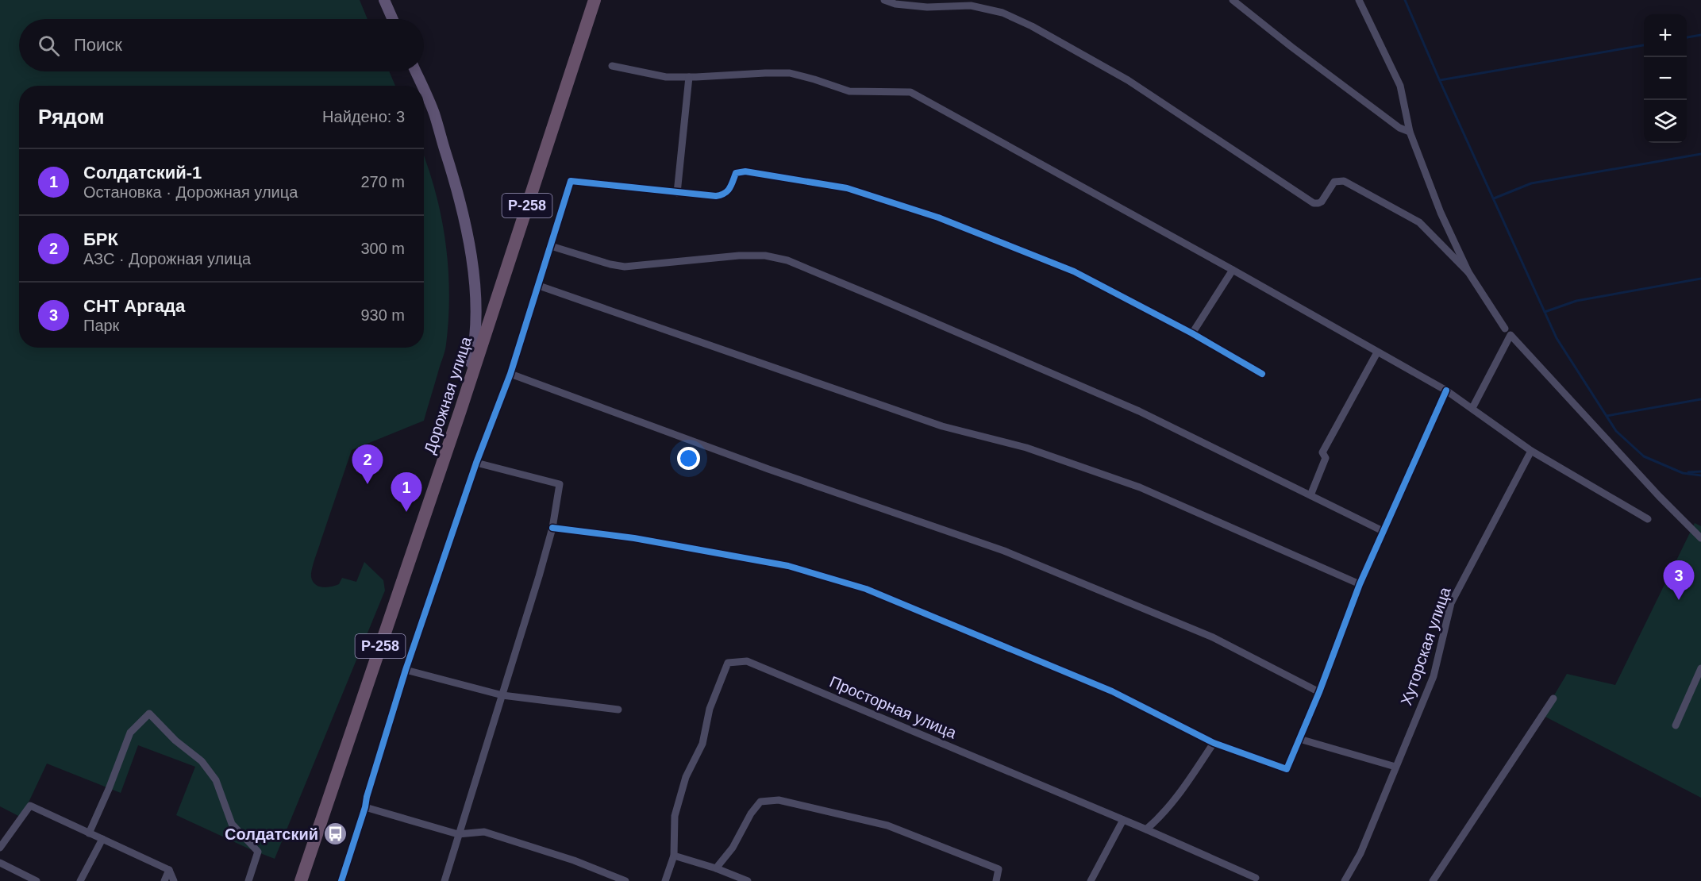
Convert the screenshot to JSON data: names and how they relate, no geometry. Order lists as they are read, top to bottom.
{
  "streets": {
    "highway": ["Р-258", "Дорожная улица"],
    "street": ["Хуторская улица", "Просторная улица"]
  },
  "places": {
    "bus stop": ["Солдатский"]
  },
  "page": {
    "map_buttons": ["+", "−"],
    "search": "Поиск",
    "heading": ["Рядом", "Найдено: 3"],
    "list": [
      {
        "mark": "1",
        "name": "Солдатский-1",
        "note": "Остановка · Дорожная улица",
        "value": "270 m"
      },
      {
        "mark": "2",
        "name": "БРК",
        "note": "АЗС · Дорожная улица",
        "value": "300 m"
      },
      {
        "mark": "3",
        "name": "СНТ Аргада",
        "note": "Парк",
        "value": "930 m"
      }
    ],
    "pins": ["2", "1", "3"]
  }
}
